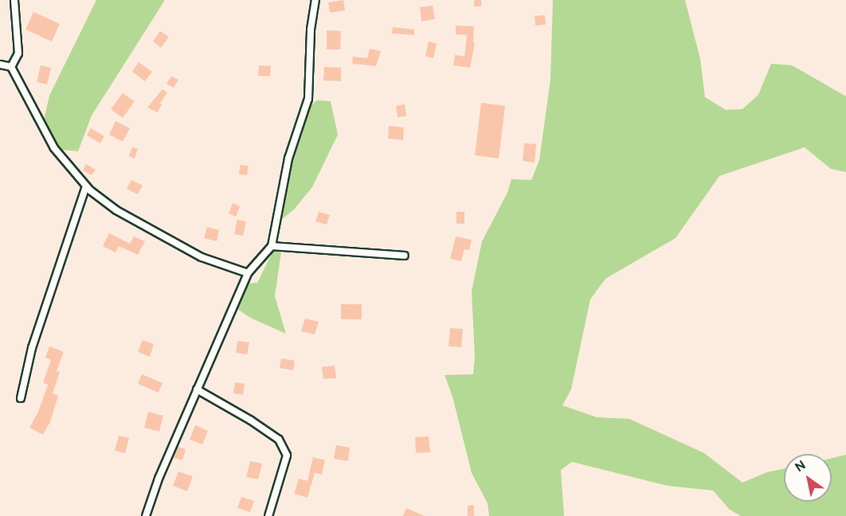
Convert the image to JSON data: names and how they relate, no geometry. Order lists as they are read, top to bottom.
{
  "north": "top left"
}
